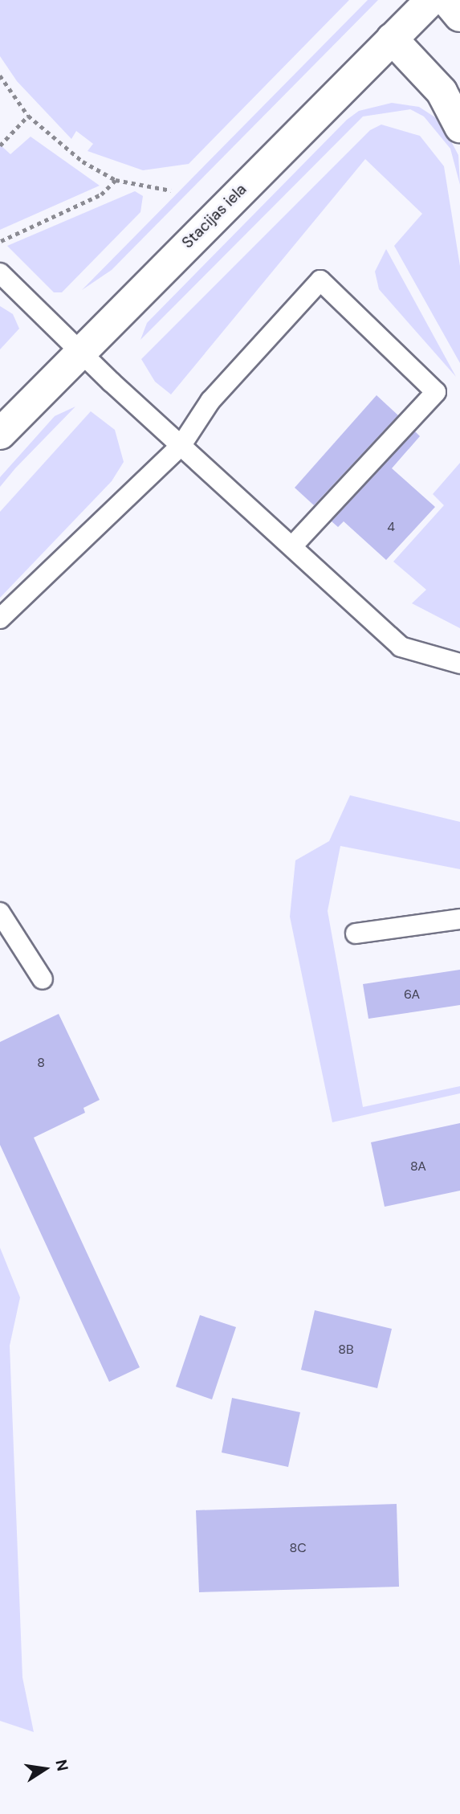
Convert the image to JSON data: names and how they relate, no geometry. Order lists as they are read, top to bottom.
{
  "streets": {
    "main road": ["Stacijas iela"]
  },
  "house_numbers": [
    "4",
    "6A",
    "8",
    "8A",
    "8B",
    "8C"
  ],
  "north": "right"
}
